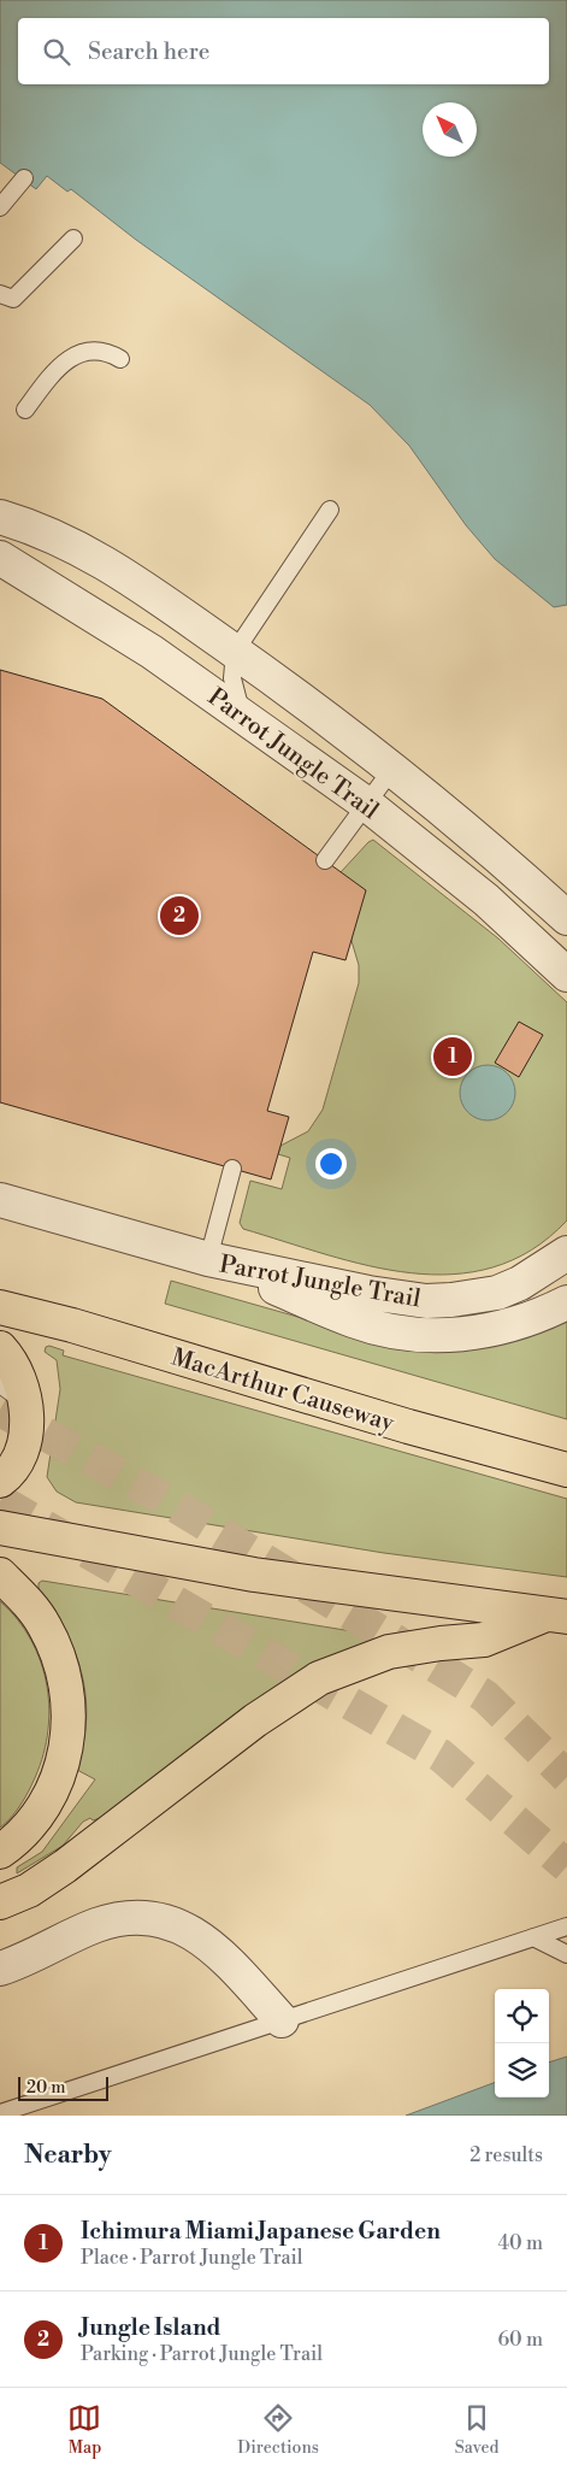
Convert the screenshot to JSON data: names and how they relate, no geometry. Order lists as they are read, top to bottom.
{
  "streets": {
    "highway": ["MacArthur Causeway"],
    "street": ["Parrot Jungle Trail"]
  },
  "scale_bar": "20 m",
  "north": "top left",
  "page": {
    "search": "Search here",
    "pins": ["2", "1"],
    "scale": "20 m",
    "heading": ["Nearby", "2 results"],
    "list": [
      {
        "mark": "1",
        "name": "Ichimura Miami Japanese Garden",
        "note": "Place · Parrot Jungle Trail",
        "value": "40 m"
      },
      {
        "mark": "2",
        "name": "Jungle Island",
        "note": "Parking · Parrot Jungle Trail",
        "value": "60 m"
      }
    ],
    "nav": ["Map", "Directions", "Saved"]
  }
}
